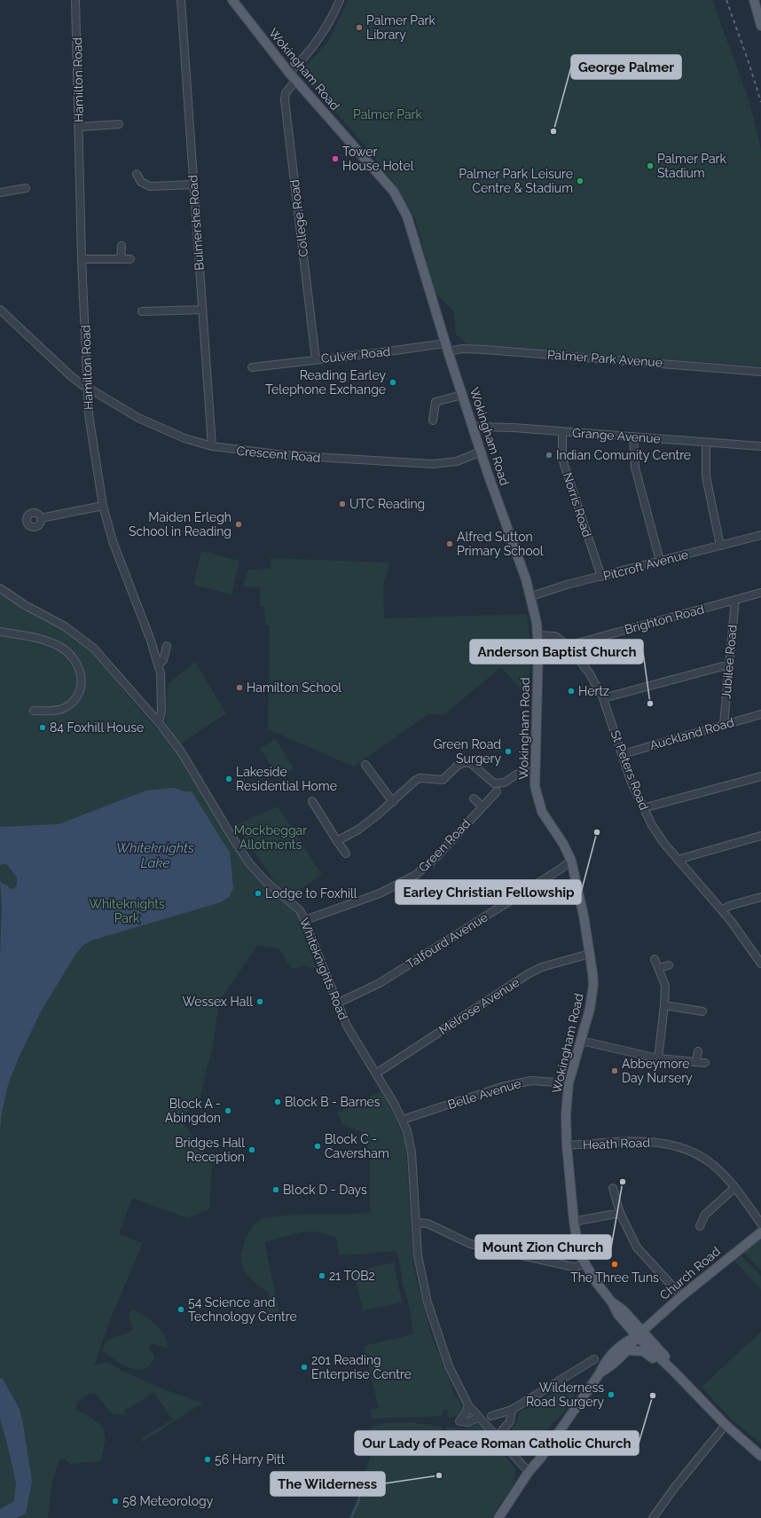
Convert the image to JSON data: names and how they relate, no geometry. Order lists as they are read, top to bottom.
{
  "streets": {
    "main road": ["Wokingham Road", "Church Road"],
    "street": [
      "Hamilton Road",
      "College Road",
      "Bulmershe Road",
      "Culver Road",
      "Palmer Park Avenue",
      "Grange Avenue",
      "Crescent Road",
      "Norris Road",
      "Pitcroft Avenue",
      "Brighton Road",
      "Jubilee Road",
      "Auckland Road",
      "St Peters Road",
      "Green Road",
      "Talfourd Avenue",
      "Whiteknights Road",
      "Melrose Avenue",
      "Belle Avenue",
      "Heath Road"
    ]
  },
  "crossings": [
    ["Wokingham Road", "College Road"],
    ["Wokingham Road", "Culver Road"],
    ["Wokingham Road", "Palmer Park Avenue"],
    ["Wokingham Road", "Grange Avenue"],
    ["Wokingham Road", "Crescent Road"],
    ["Wokingham Road", "Pitcroft Avenue"],
    ["Wokingham Road", "St Peters Road"],
    ["Wokingham Road", "Talfourd Avenue"],
    ["Wokingham Road", "Melrose Avenue"],
    ["Wokingham Road", "Belle Avenue"],
    ["Wokingham Road", "Heath Road"],
    ["Wokingham Road", "Church Road"],
    ["Hamilton Road", "Crescent Road"],
    ["Hamilton Road", "Whiteknights Road"],
    ["College Road", "Culver Road"],
    ["Bulmershe Road", "Crescent Road"],
    ["Culver Road", "Palmer Park Avenue"],
    ["Grange Avenue", "Norris Road"],
    ["Norris Road", "Pitcroft Avenue"],
    ["Brighton Road", "Jubilee Road"],
    ["Brighton Road", "St Peters Road"],
    ["Jubilee Road", "Auckland Road"],
    ["Auckland Road", "St Peters Road"],
    ["Green Road", "Whiteknights Road"],
    ["Talfourd Avenue", "Whiteknights Road"],
    ["Whiteknights Road", "Melrose Avenue"],
    ["Whiteknights Road", "Belle Avenue"]
  ],
  "water": ["Whiteknights Lake"],
  "parks": ["Palmer Park", "Mockbeggar Allotments", "Whiteknights Park"],
  "places": [
    "Palmer Park Library",
    "George Palmer",
    "Tower House Hotel",
    "Palmer Park Stadium",
    "Palmer Park Leisure Centre & Stadium",
    "Reading Earley Telephone Exchange",
    "Indian Comunity Centre",
    "UTC Reading",
    "Maiden Erlegh School in Reading",
    "Alfred Sutton Primary School",
    "Hamilton School",
    "Hertz",
    "Anderson Baptist Church",
    "84 Foxhill House",
    "Green Road Surgery",
    "Lakeside Residential Home",
    "Earley Christian Fellowship",
    "Lodge to Foxhill",
    "Wessex Hall",
    "Abbeymore Day Nursery",
    "Block B - Barnes",
    "Block A - Abingdon",
    "Block C - Caversham",
    "Bridges Hall Reception",
    "Mount Zion Church",
    "Block D - Days",
    "The Three Tuns",
    "21 TOB2",
    "54 Science and Technology Centre",
    "201 Reading Enterprise Centre",
    "Wilderness Road Surgery",
    "Our Lady of Peace Roman Catholic Church",
    "56 Harry Pitt",
    "The Wilderness",
    "58 Meteorology"
  ]
}
